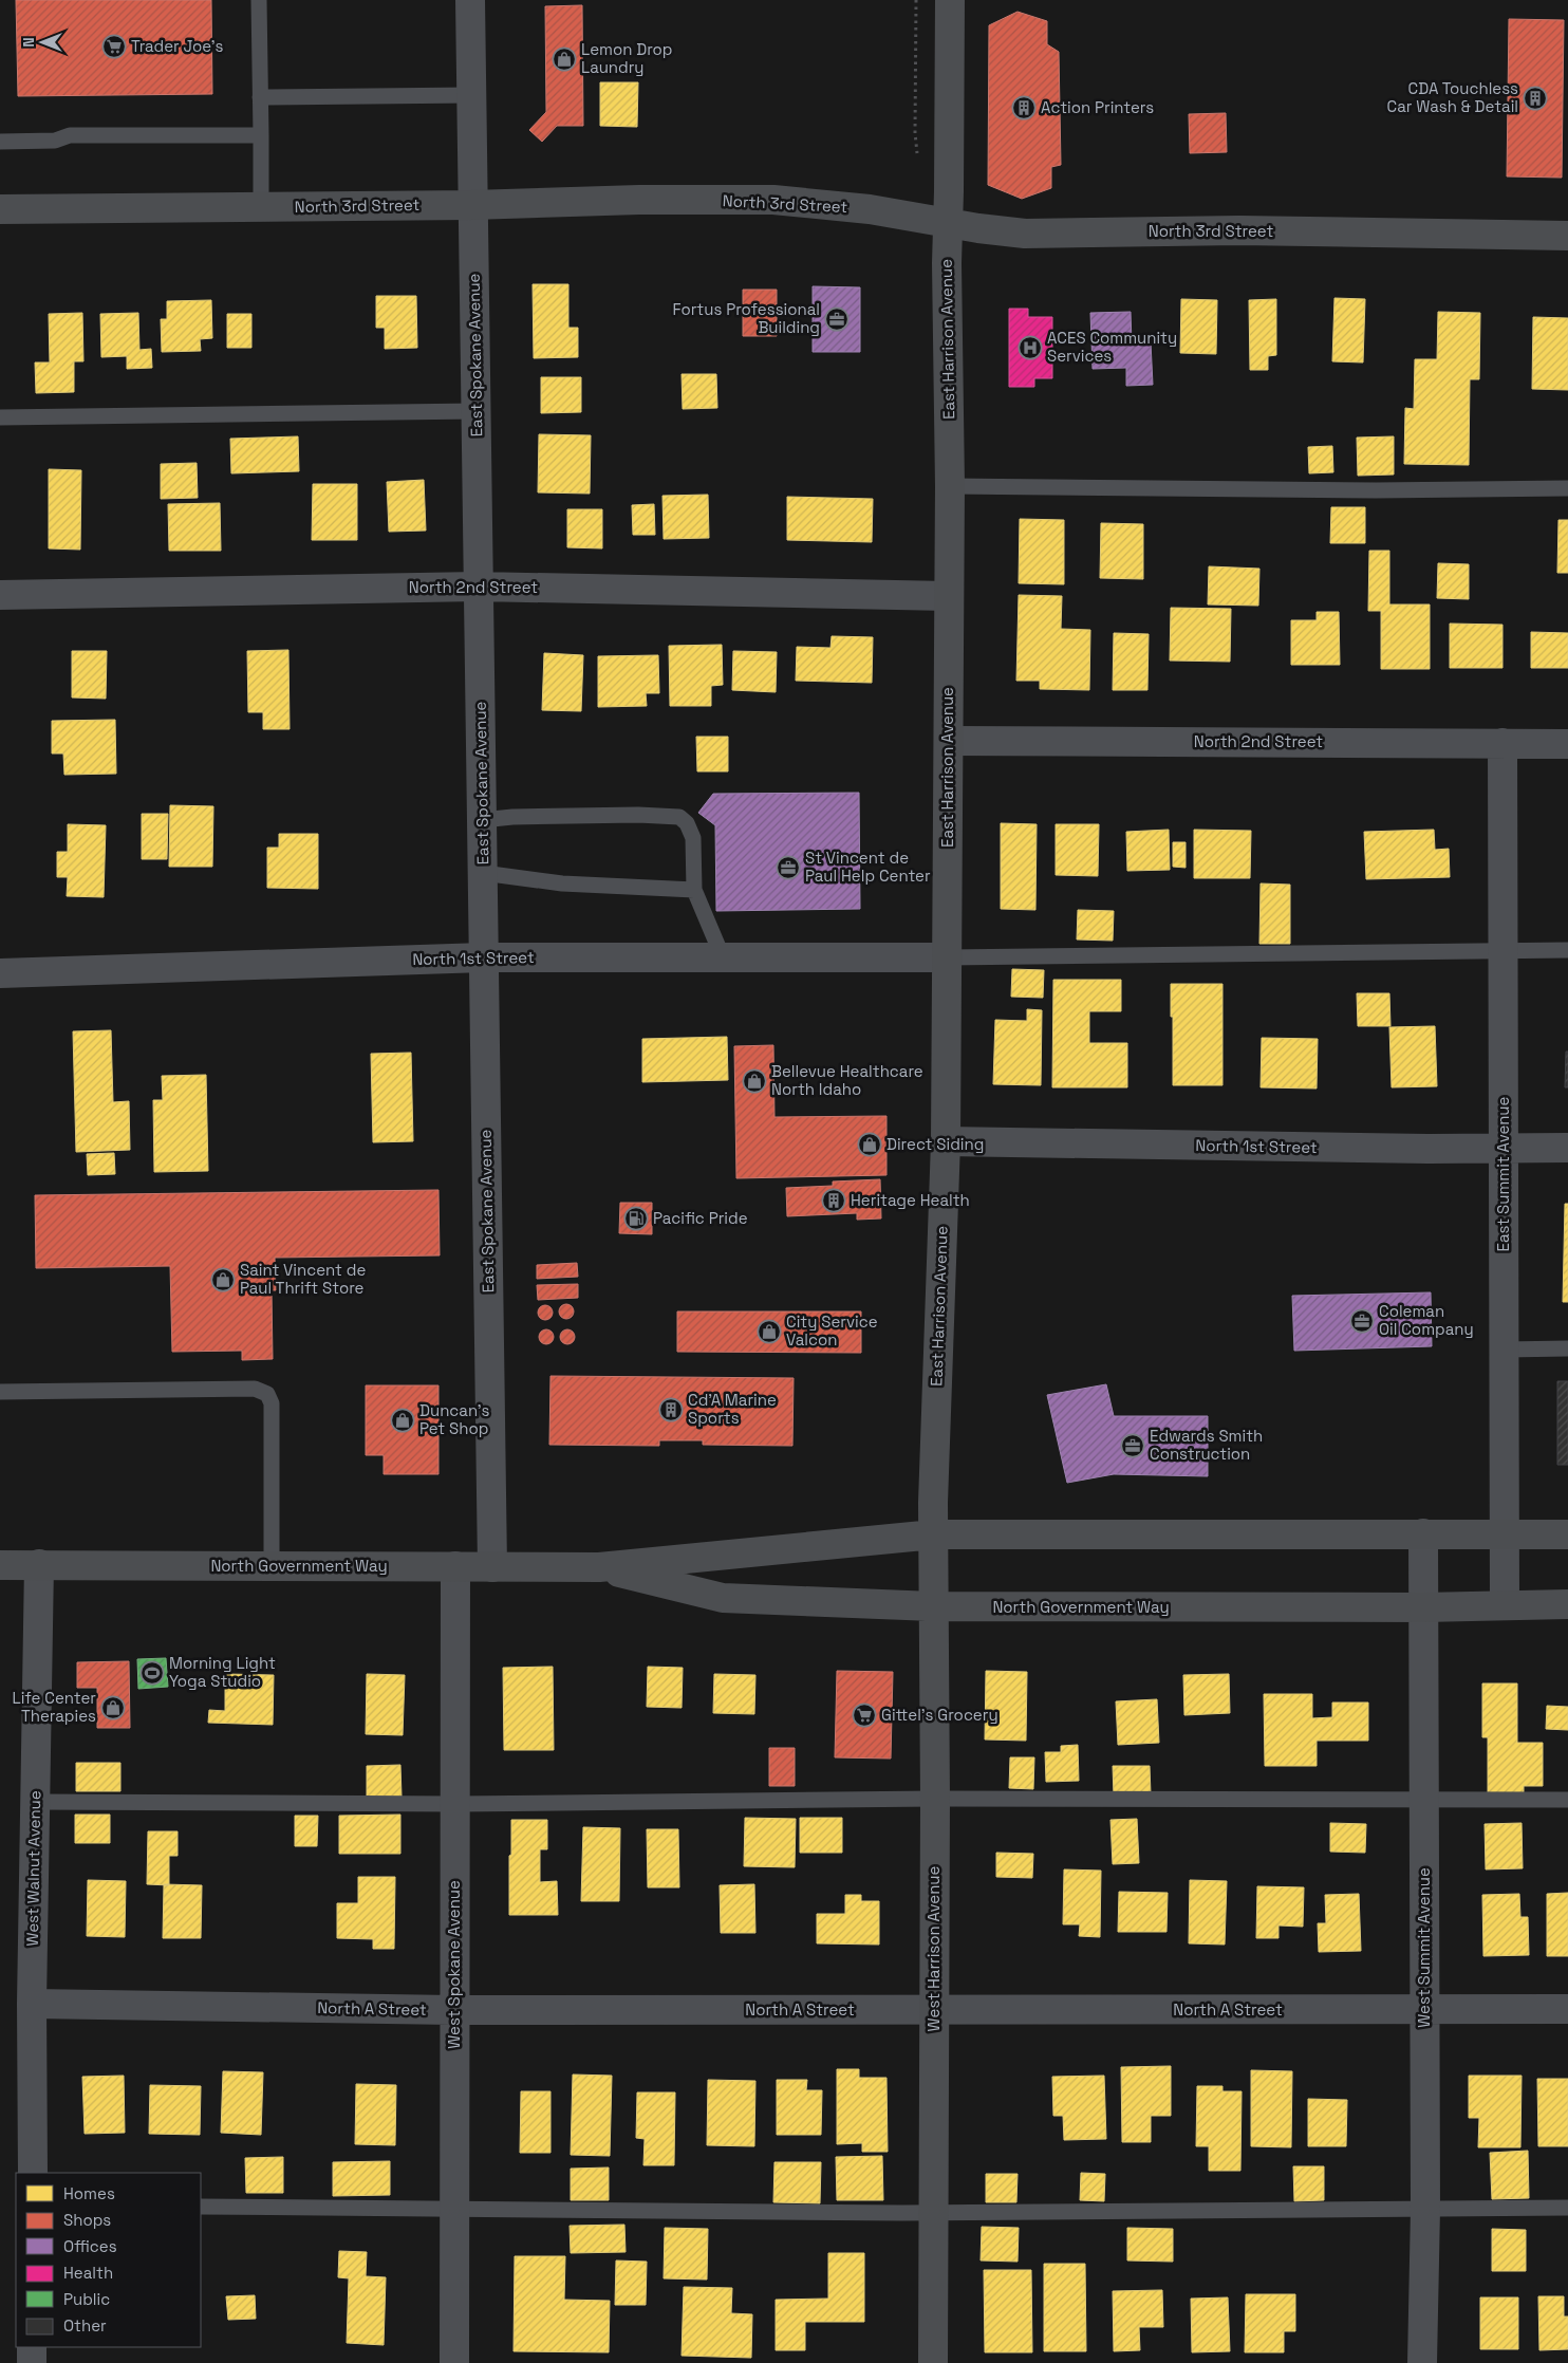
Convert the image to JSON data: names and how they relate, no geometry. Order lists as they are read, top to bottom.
{
  "streets": {
    "main road": [
      "North 3rd Street",
      "East Harrison Avenue",
      "North Government Way",
      "West Harrison Avenue"
    ],
    "street": [
      "East Spokane Avenue",
      "North 2nd Street",
      "North 1st Street",
      "East Summit Avenue",
      "West Walnut Avenue",
      "West Summit Avenue",
      "West Spokane Avenue",
      "North A Street"
    ]
  },
  "crossings": [
    ["North 3rd Street", "East Harrison Avenue"],
    ["North 3rd Street", "East Spokane Avenue"],
    ["East Harrison Avenue", "North 2nd Street"],
    ["East Harrison Avenue", "North 1st Street"],
    ["East Harrison Avenue", "North Government Way"],
    ["East Harrison Avenue", "West Harrison Avenue"],
    ["East Spokane Avenue", "North 2nd Street"],
    ["East Spokane Avenue", "North 1st Street"],
    ["East Spokane Avenue", "North Government Way"],
    ["North 2nd Street", "East Summit Avenue"],
    ["North 1st Street", "East Summit Avenue"],
    ["East Summit Avenue", "North Government Way"],
    ["North Government Way", "West Walnut Avenue"],
    ["North Government Way", "West Summit Avenue"],
    ["North Government Way", "West Harrison Avenue"],
    ["North Government Way", "West Spokane Avenue"],
    ["West Walnut Avenue", "North A Street"],
    ["West Summit Avenue", "North A Street"],
    ["West Harrison Avenue", "North A Street"],
    ["West Spokane Avenue", "North A Street"]
  ],
  "places": {
    "supermarket": ["Trader Joe's", "Gittel's Grocery"],
    "shop": [
      "Lemon Drop Laundry",
      "Bellevue Healthcare North Idaho",
      "Direct Siding",
      "Saint Vincent de Paul Thrift Store",
      "City Service Valcon",
      "Duncan's Pet Shop",
      "Life Center Therapies"
    ],
    "building": [
      "CDA Touchless Car Wash & Detail",
      "Action Printers",
      "Heritage Health",
      "Cd'A Marine Sports"
    ],
    "office": [
      "Fortus Professional Building",
      "St Vincent de Paul Help Center",
      "Coleman Oil Company",
      "Edwards Smith Construction"
    ],
    "hospital": ["ACES Community Services"],
    "fuel station": ["Pacific Pride"],
    "sports": ["Morning Light Yoga Studio"]
  },
  "legend": [
    "Homes",
    "Shops",
    "Offices",
    "Health",
    "Public",
    "Other"
  ],
  "north": "left"
}
